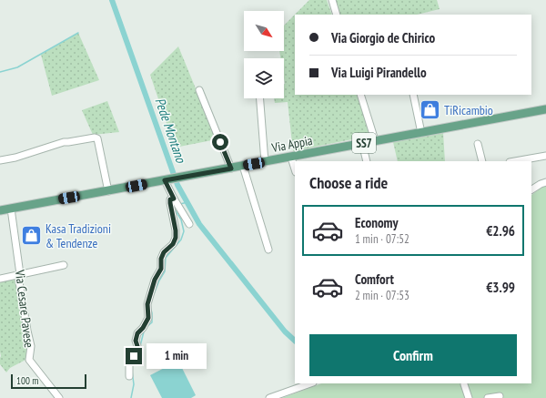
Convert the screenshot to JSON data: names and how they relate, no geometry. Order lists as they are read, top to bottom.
{
  "streets": {
    "main road": ["SS7", "Via Appia"],
    "street": ["Via Cesare Pavese"]
  },
  "crossings": [
    ["Via Appia", "Via Cesare Pavese"]
  ],
  "water": ["Pede Montano"],
  "places": {
    "shop": ["TiRicambio", "Kasa Tradizioni & Tendenze"]
  },
  "scale_bar": "100 m",
  "north": "bottom right",
  "page": {
    "banner": ["Via Giorgio de Chirico", "Via Luigi Pirandello"],
    "heading": "Choose a ride",
    "list": [
      {
        "name": "Economy",
        "note": "1 min · 07:52",
        "value": "€2.96"
      },
      {
        "name": "Comfort",
        "note": "2 min · 07:53",
        "value": "€3.99"
      }
    ],
    "buttons": "Confirm",
    "bubble": "1 min",
    "scale": "100 m"
  }
}
